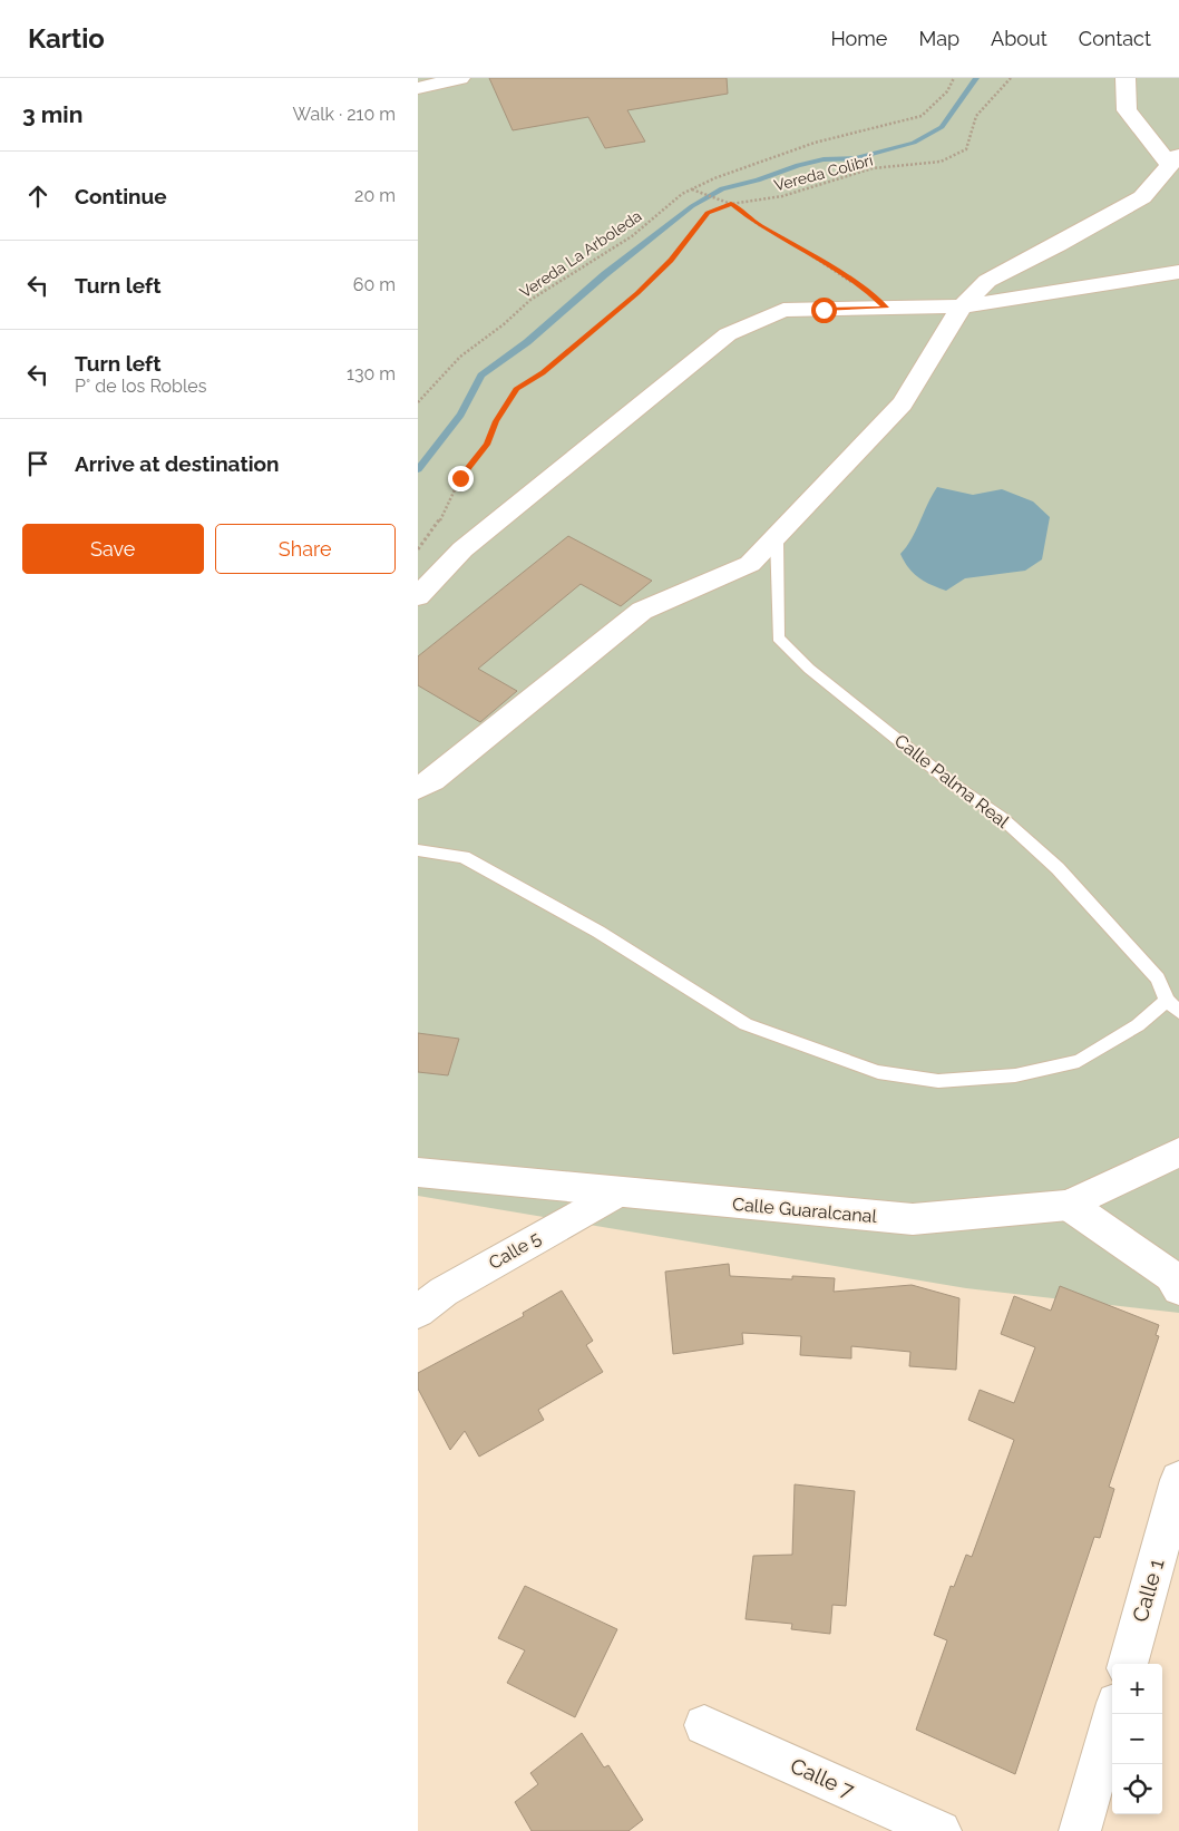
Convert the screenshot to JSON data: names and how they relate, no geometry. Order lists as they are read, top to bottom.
{
  "streets": {
    "street": [
      "Calle Guaralcanal",
      "Calle 5",
      "Calle 1",
      "Calle 7"
    ],
    "lane": ["Calle Palma Real"],
    "path": ["Vereda Colibrí", "Vereda La Arboleda"]
  },
  "crossings": [
    ["Calle Guaralcanal", "Calle 5"]
  ],
  "page": {
    "header": "Kartio",
    "nav": [
      "Home",
      "Map",
      "About",
      "Contact"
    ],
    "heading": ["3 min", "Walk · 210 m"],
    "list": [
      ["Continue", "20 m"],
      ["Turn left", "60 m"],
      ["Turn left", "P° de los Robles", "130 m"],
      "Arrive at destination"
    ],
    "buttons": ["Save", "Share"],
    "map_buttons": ["+", "−"]
  }
}
